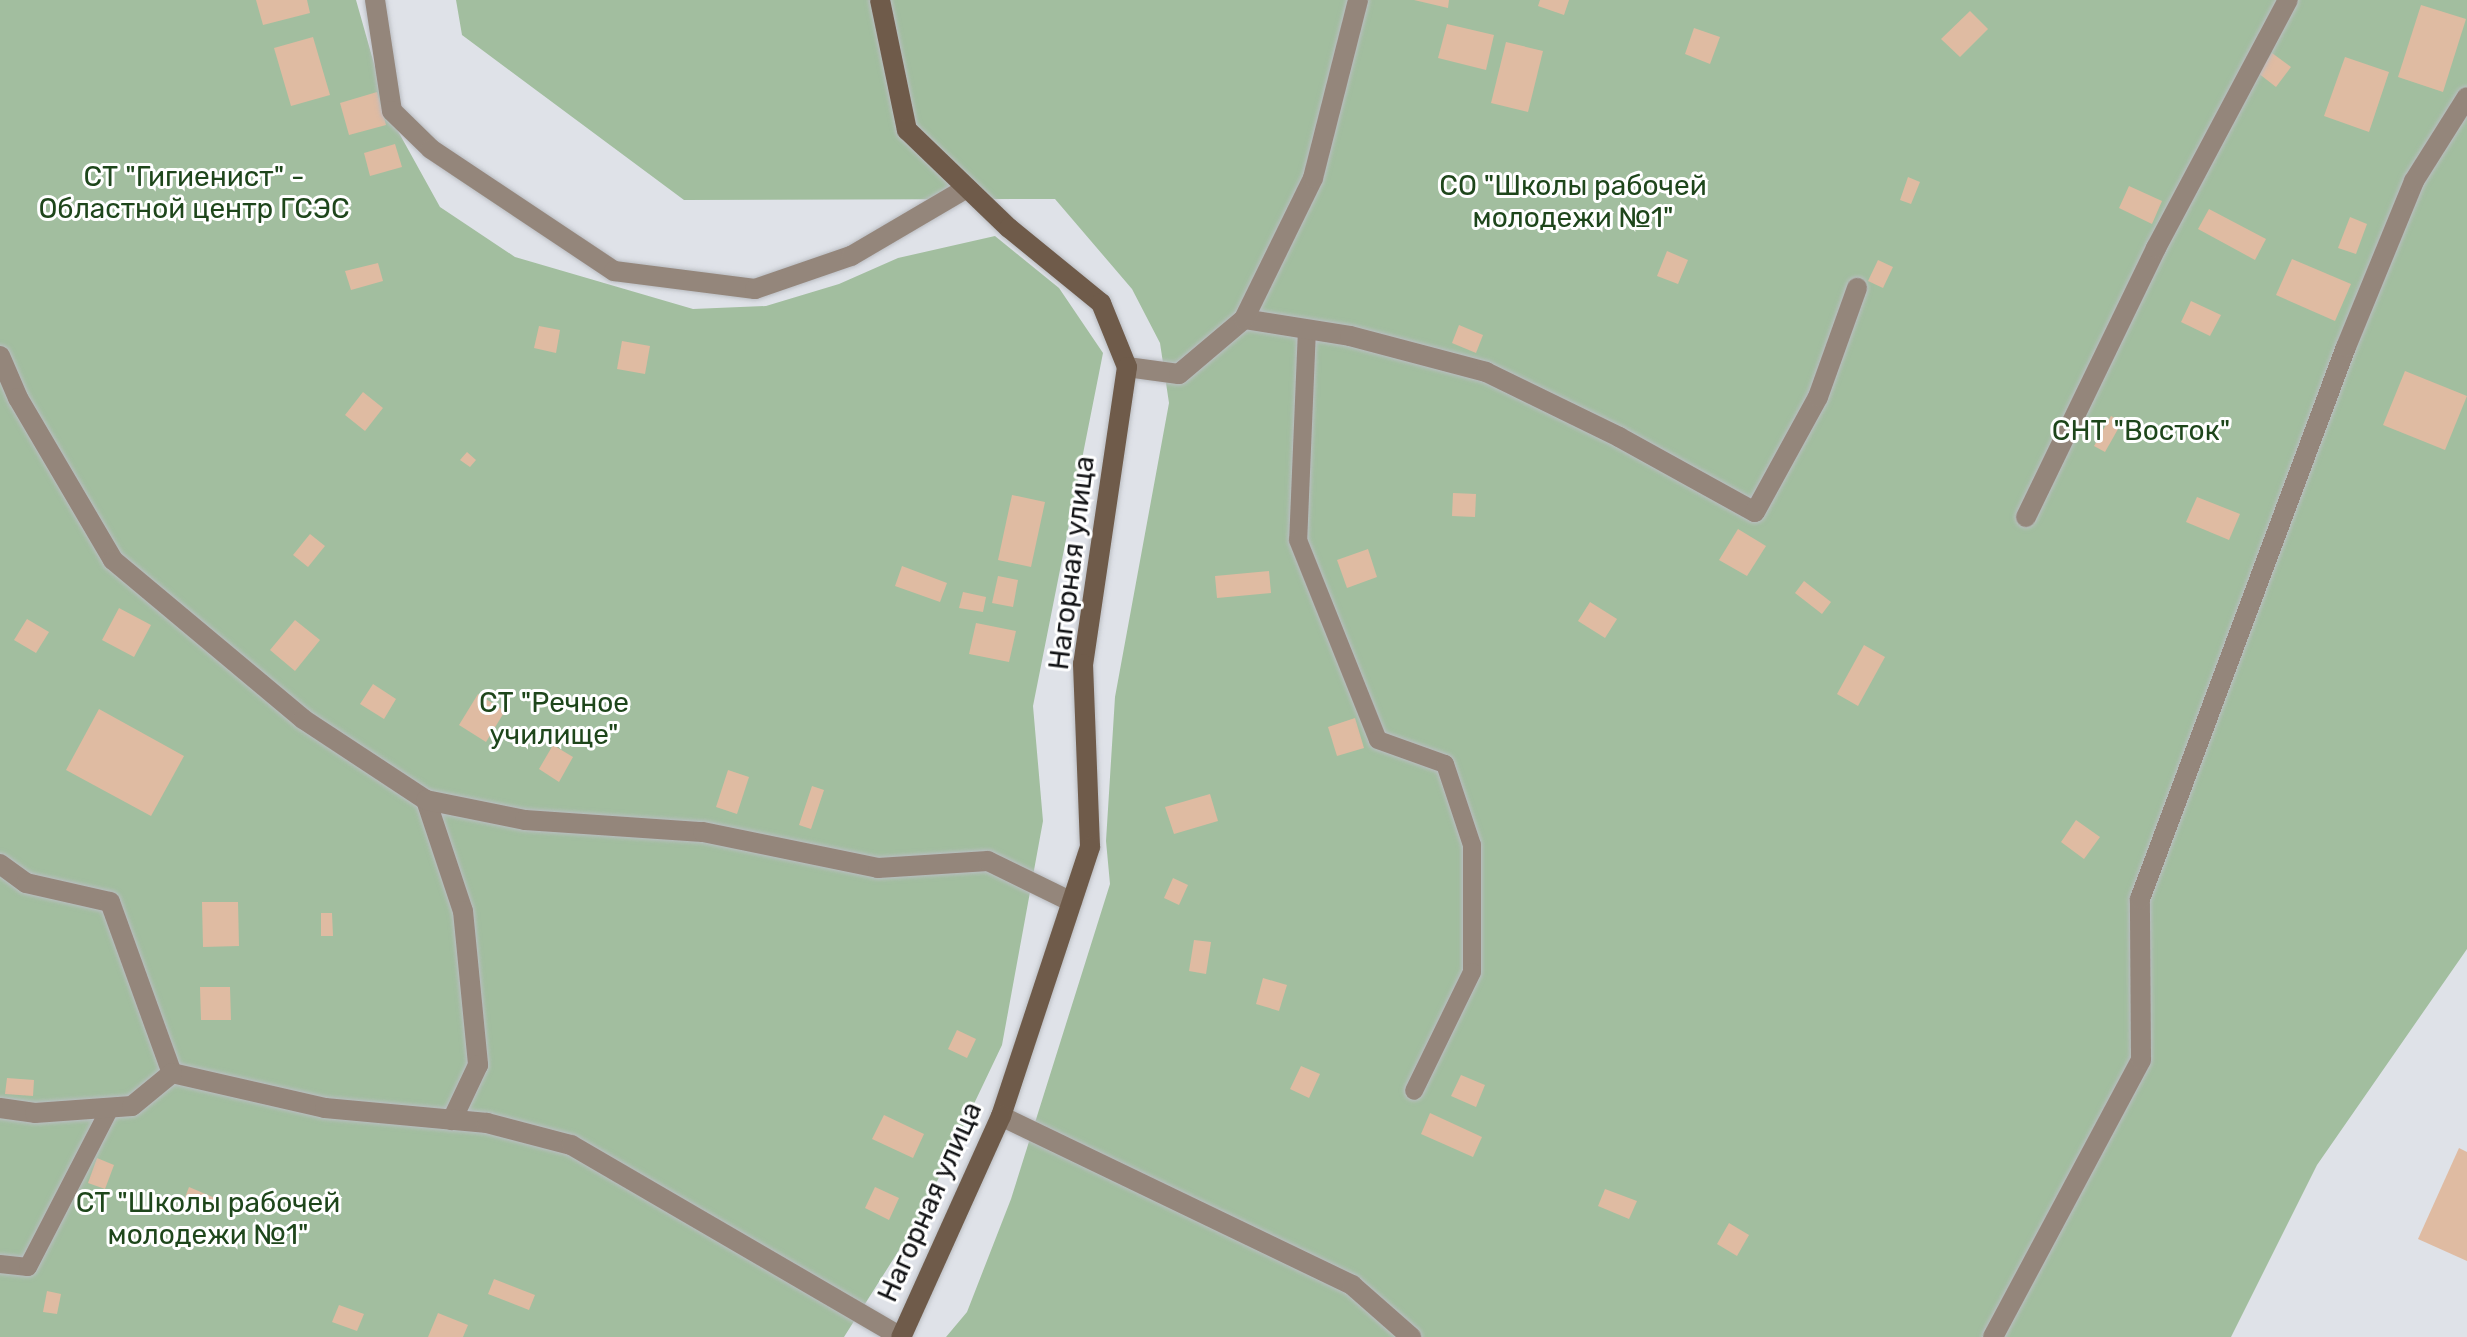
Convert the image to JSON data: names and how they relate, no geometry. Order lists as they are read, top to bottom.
{
  "streets": {
    "street": ["Нагорная улица"]
  },
  "parks": [
    "СТ \"Гигиенист\" - Областной центр ГСЭС",
    "СО \"Школы рабочей молодежи №1\"",
    "СНТ \"Восток\"",
    "СТ \"Речное училище\"",
    "СТ \"Школы рабочей молодежи №1\""
  ]
}
